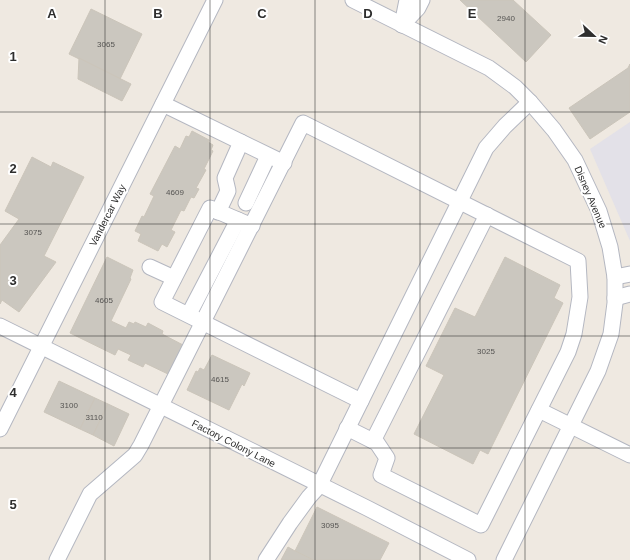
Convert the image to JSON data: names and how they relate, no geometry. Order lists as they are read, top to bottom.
{
  "streets": {
    "street": ["Disney Avenue", "Vandercar Way", "Factory Colony Lane"]
  },
  "crossings": [
    ["Vandercar Way", "Factory Colony Lane"]
  ],
  "house_numbers": [
    "2940",
    "3065",
    "4609",
    "3075",
    "4605",
    "3025",
    "4615",
    "3100",
    "3110",
    "3095"
  ],
  "north": "right",
  "grid": {
    "columns": [
      "A",
      "B",
      "C",
      "D",
      "E"
    ],
    "rows": [
      "1",
      "2",
      "3",
      "4",
      "5"
    ]
  }
}
